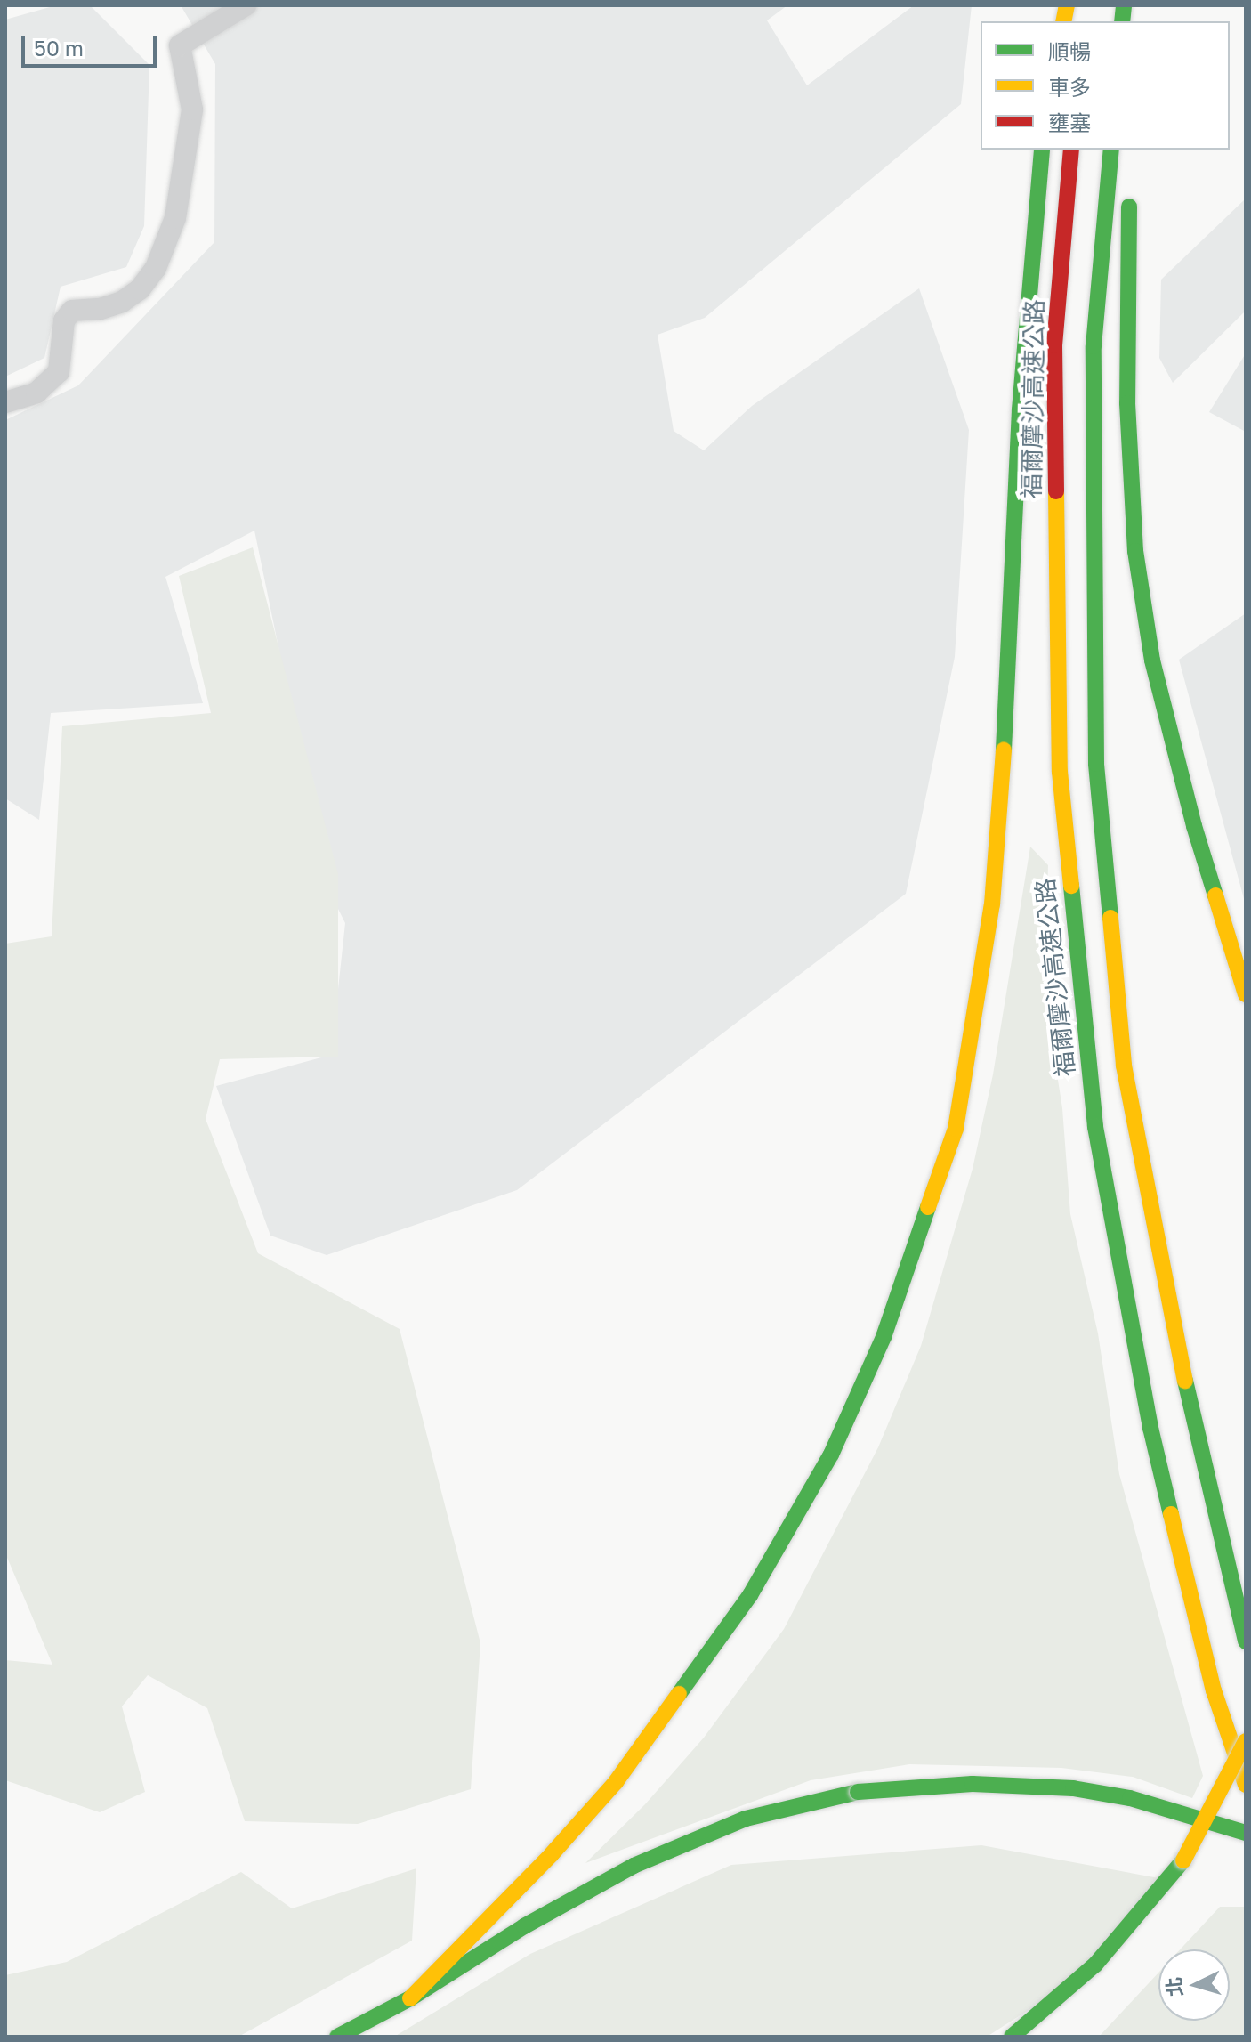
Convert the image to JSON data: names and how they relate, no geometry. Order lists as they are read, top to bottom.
{
  "streets": {
    "highway": ["福爾摩沙高速公路"]
  },
  "legend": ["順暢", "車多", "壅塞"],
  "scale_bar": "50 m",
  "north": "left"
}
